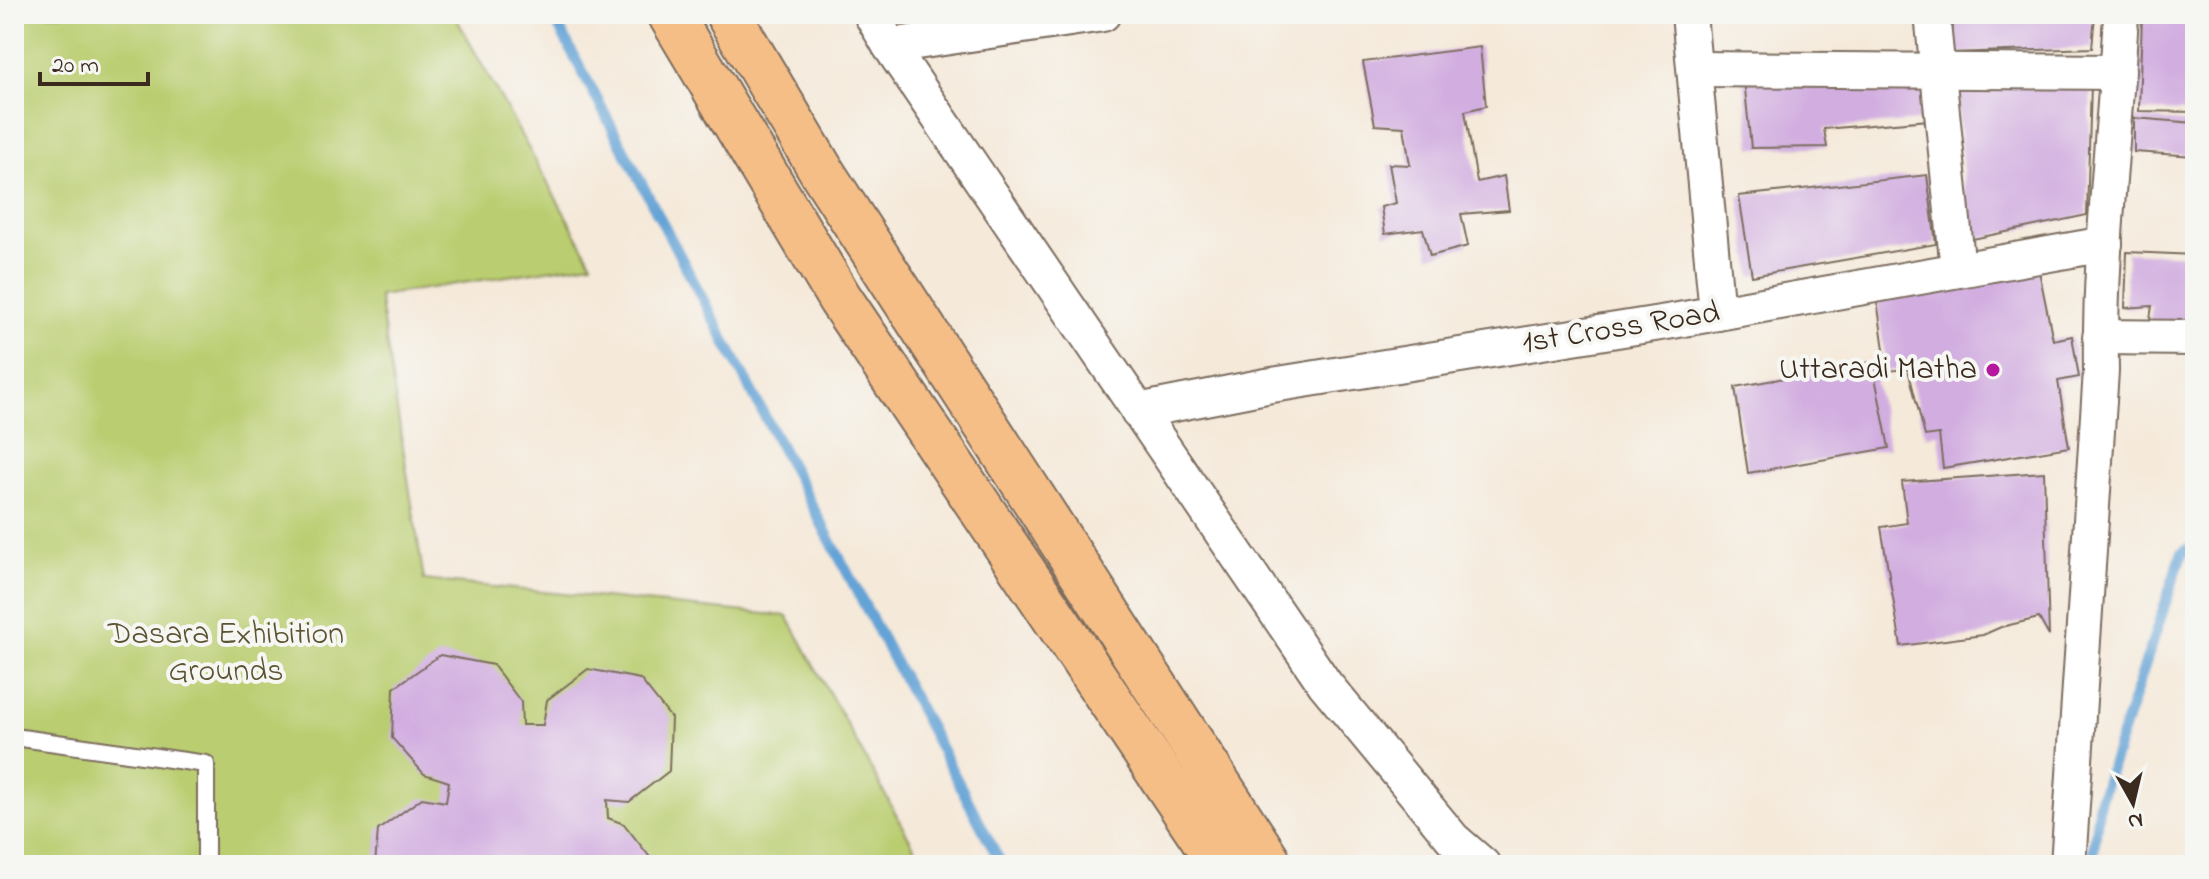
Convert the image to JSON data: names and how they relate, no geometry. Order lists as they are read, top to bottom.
{
  "streets": {
    "street": ["1st Cross Road"]
  },
  "parks": ["Dasara Exhibition Grounds"],
  "places": ["Uttaradi Matha"],
  "scale_bar": "20 m",
  "north": "bottom"
}
